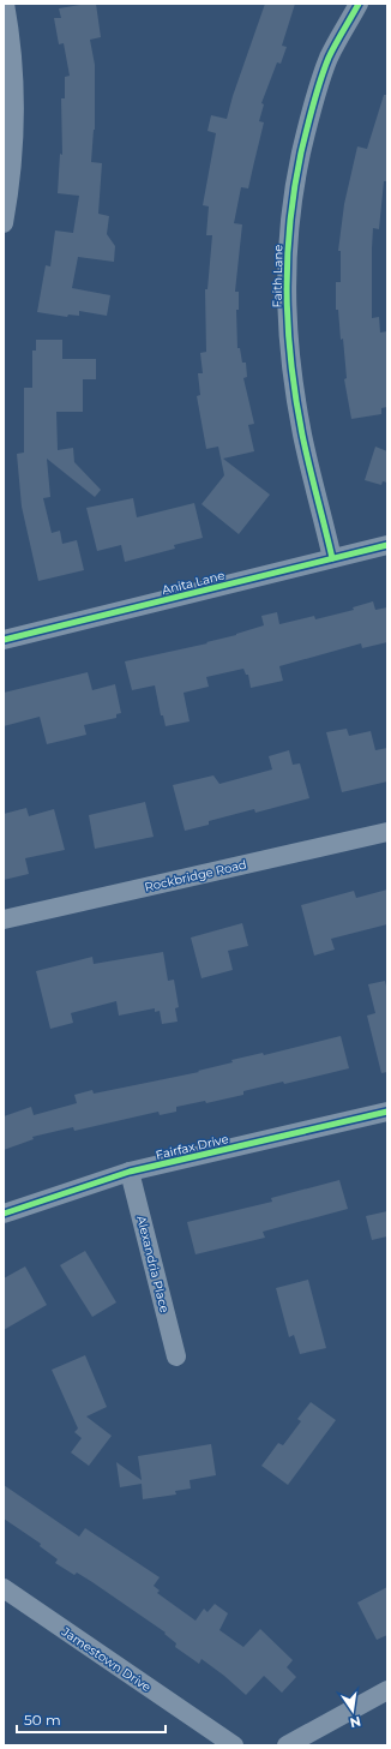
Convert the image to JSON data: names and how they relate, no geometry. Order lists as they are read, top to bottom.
{
  "streets": {
    "street": [
      "Faith Lane",
      "Anita Lane",
      "Rockbridge Road",
      "Fairfax Drive",
      "Alexandria Place",
      "Jamestown Drive"
    ]
  },
  "crossings": [
    ["Faith Lane", "Anita Lane"],
    ["Fairfax Drive", "Alexandria Place"]
  ],
  "scale_bar": "50 m",
  "north": "bottom"
}
